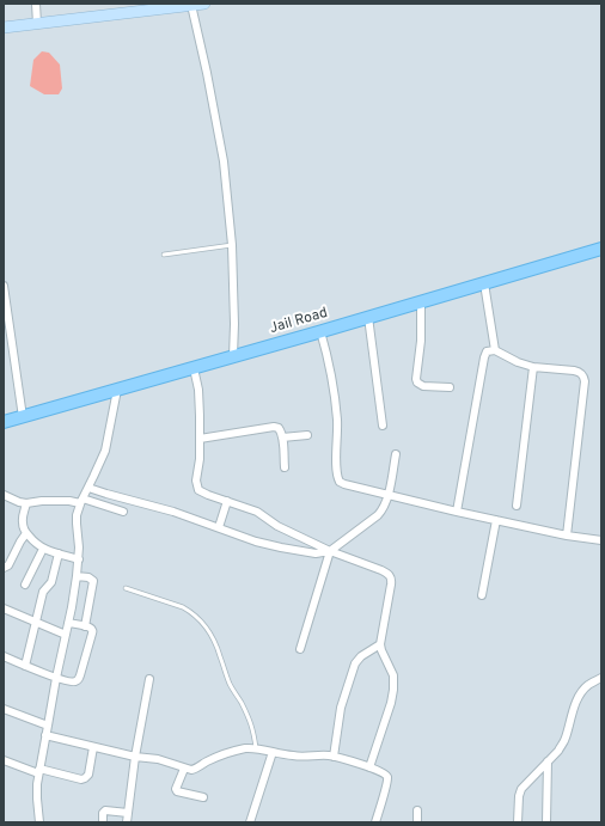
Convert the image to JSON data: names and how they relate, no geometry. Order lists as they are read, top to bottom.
{
  "streets": {
    "main road": ["Jail Road"]
  }
}
